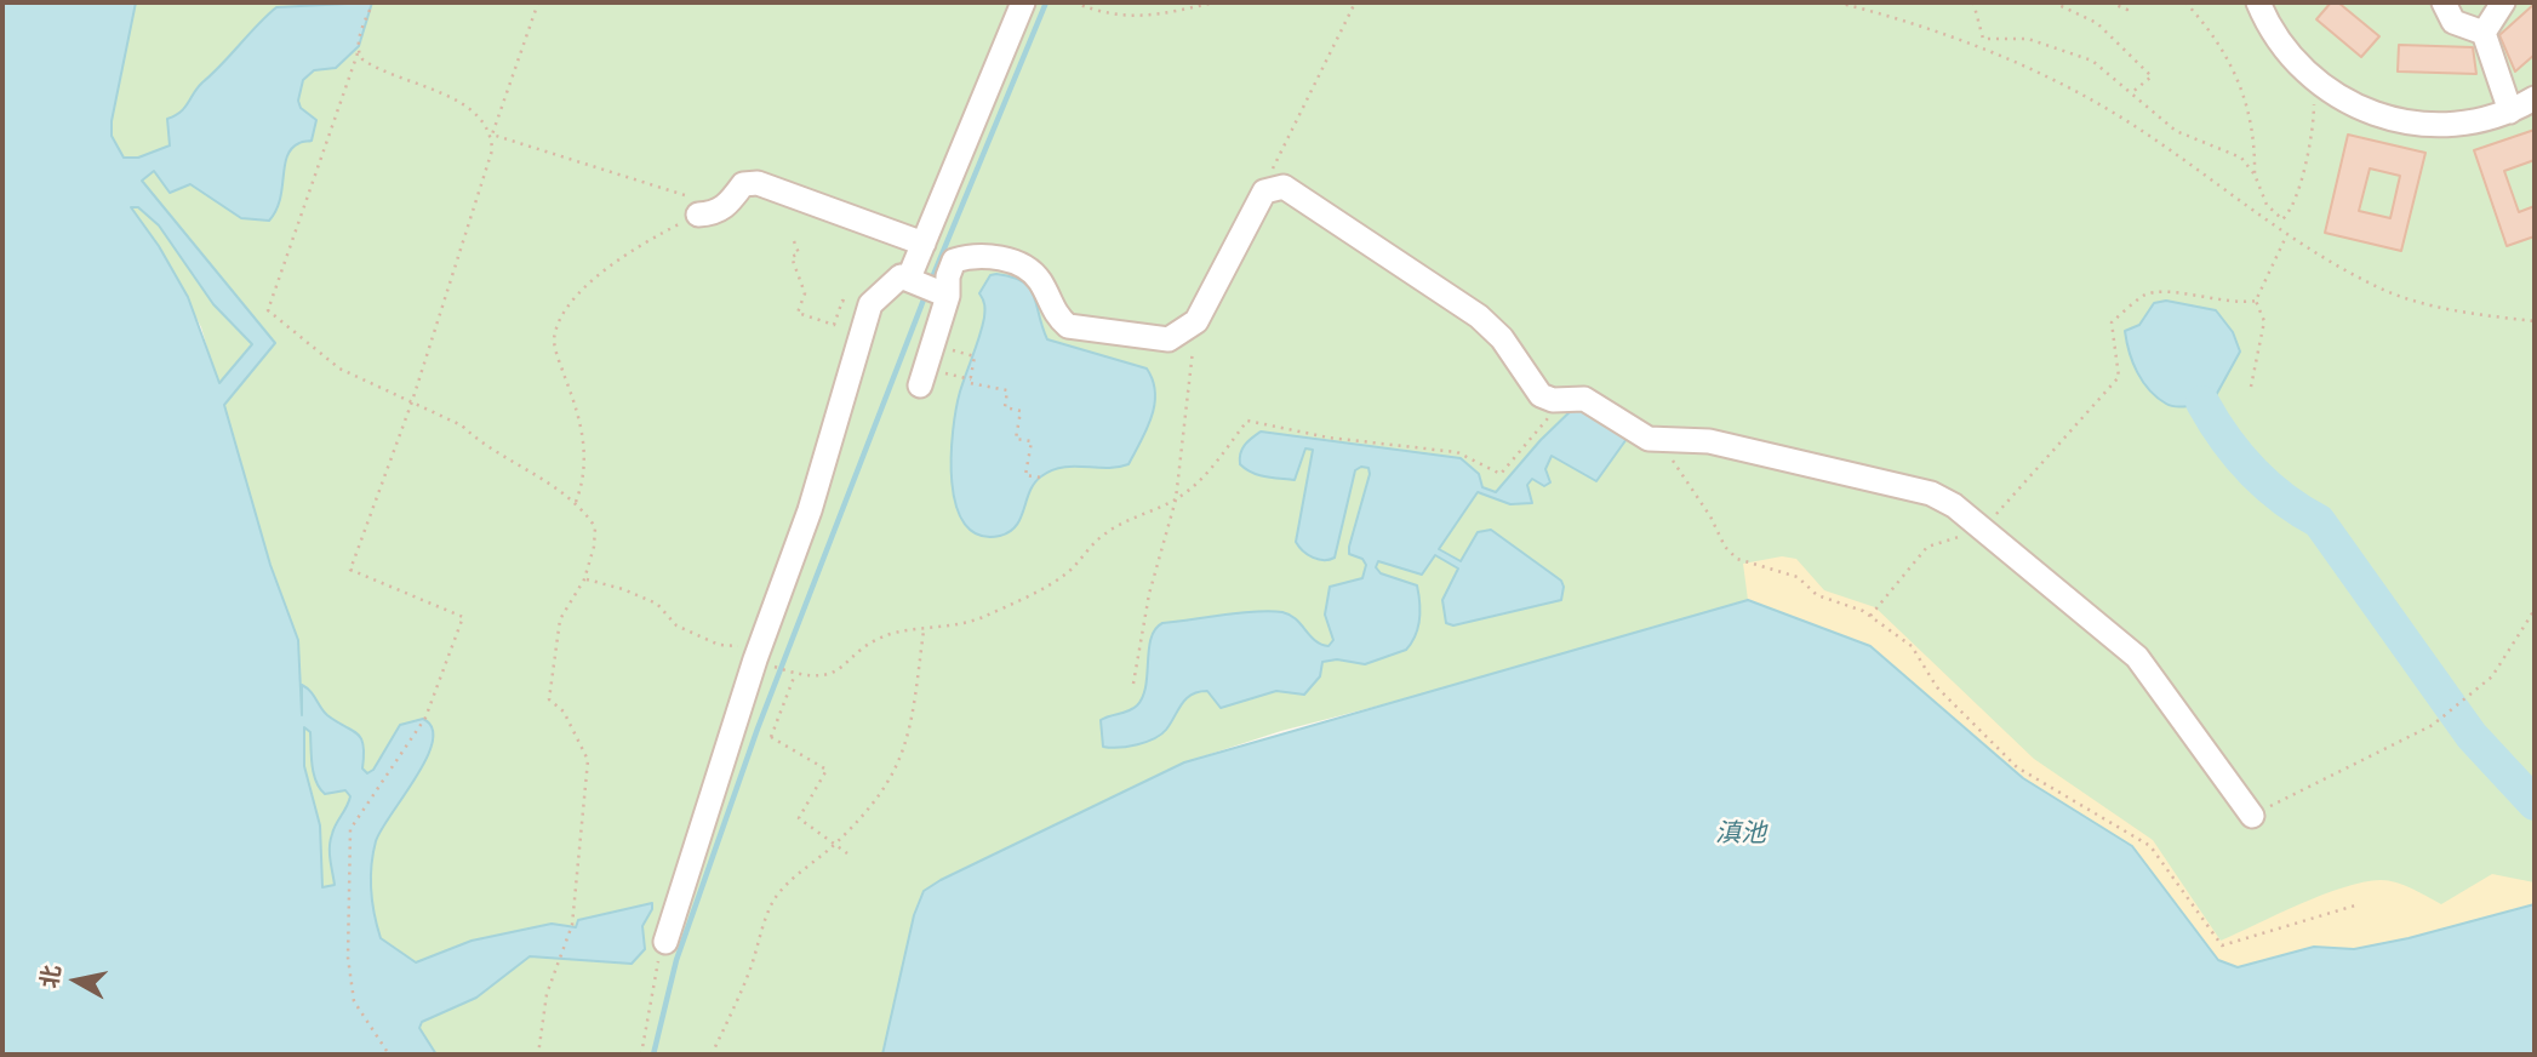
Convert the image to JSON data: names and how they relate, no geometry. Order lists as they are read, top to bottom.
{
  "water": ["滇池"],
  "north": "left"
}
